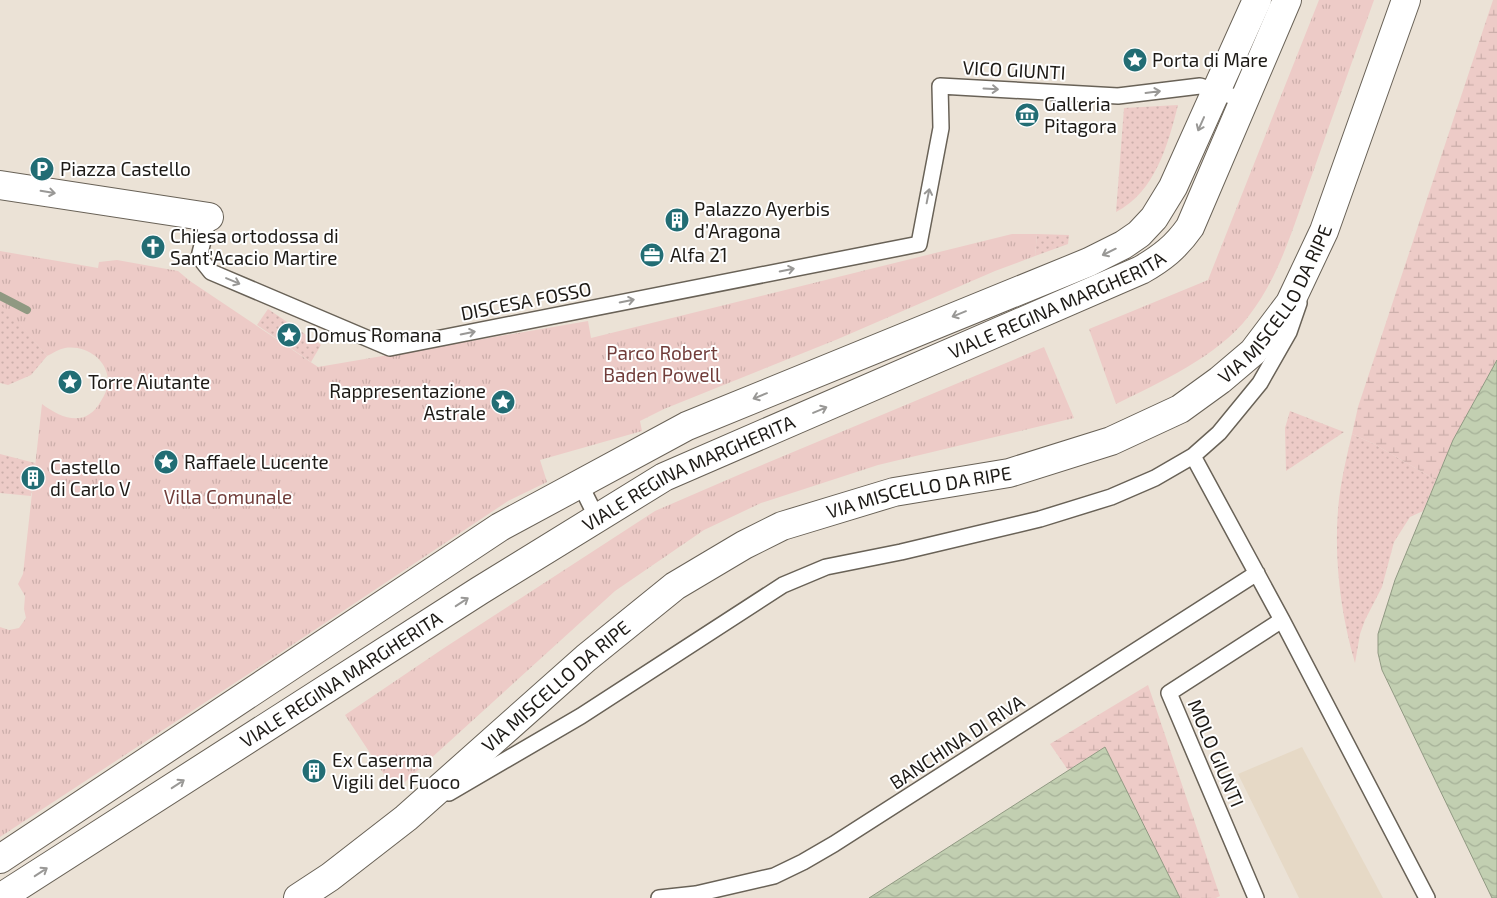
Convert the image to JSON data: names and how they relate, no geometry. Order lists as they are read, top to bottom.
{
  "streets": {
    "street": ["VIA MISCELLO DA RIPE", "VIALE REGINA MARGHERITA"],
    "lane": [
      "VICO GIUNTI",
      "DISCESA FOSSO",
      "BANCHINA DI RIVA",
      "MOLO GIUNTI"
    ]
  },
  "crossings": [
    ["VICO GIUNTI", "DISCESA FOSSO"],
    ["VICO GIUNTI", "VIALE REGINA MARGHERITA"]
  ],
  "one_way": ["DISCESA FOSSO"],
  "parks": ["Parco Robert Baden Powell", "Villa Comunale"],
  "places": {
    "place": [
      "Porta di Mare",
      "Domus Romana",
      "Torre Aiutante",
      "Rappresentazione Astrale",
      "Raffaele Lucente"
    ],
    "museum": ["Galleria Pitagora"],
    "parking": ["Piazza Castello"],
    "building": ["Palazzo Ayerbis d’Aragona", "Castello di Carlo V", "Ex Caserma Vigili del Fuoco"],
    "church": ["Chiesa ortodossa di Sant'Acacio Martire"],
    "office": ["Alfa 21"]
  }
}
